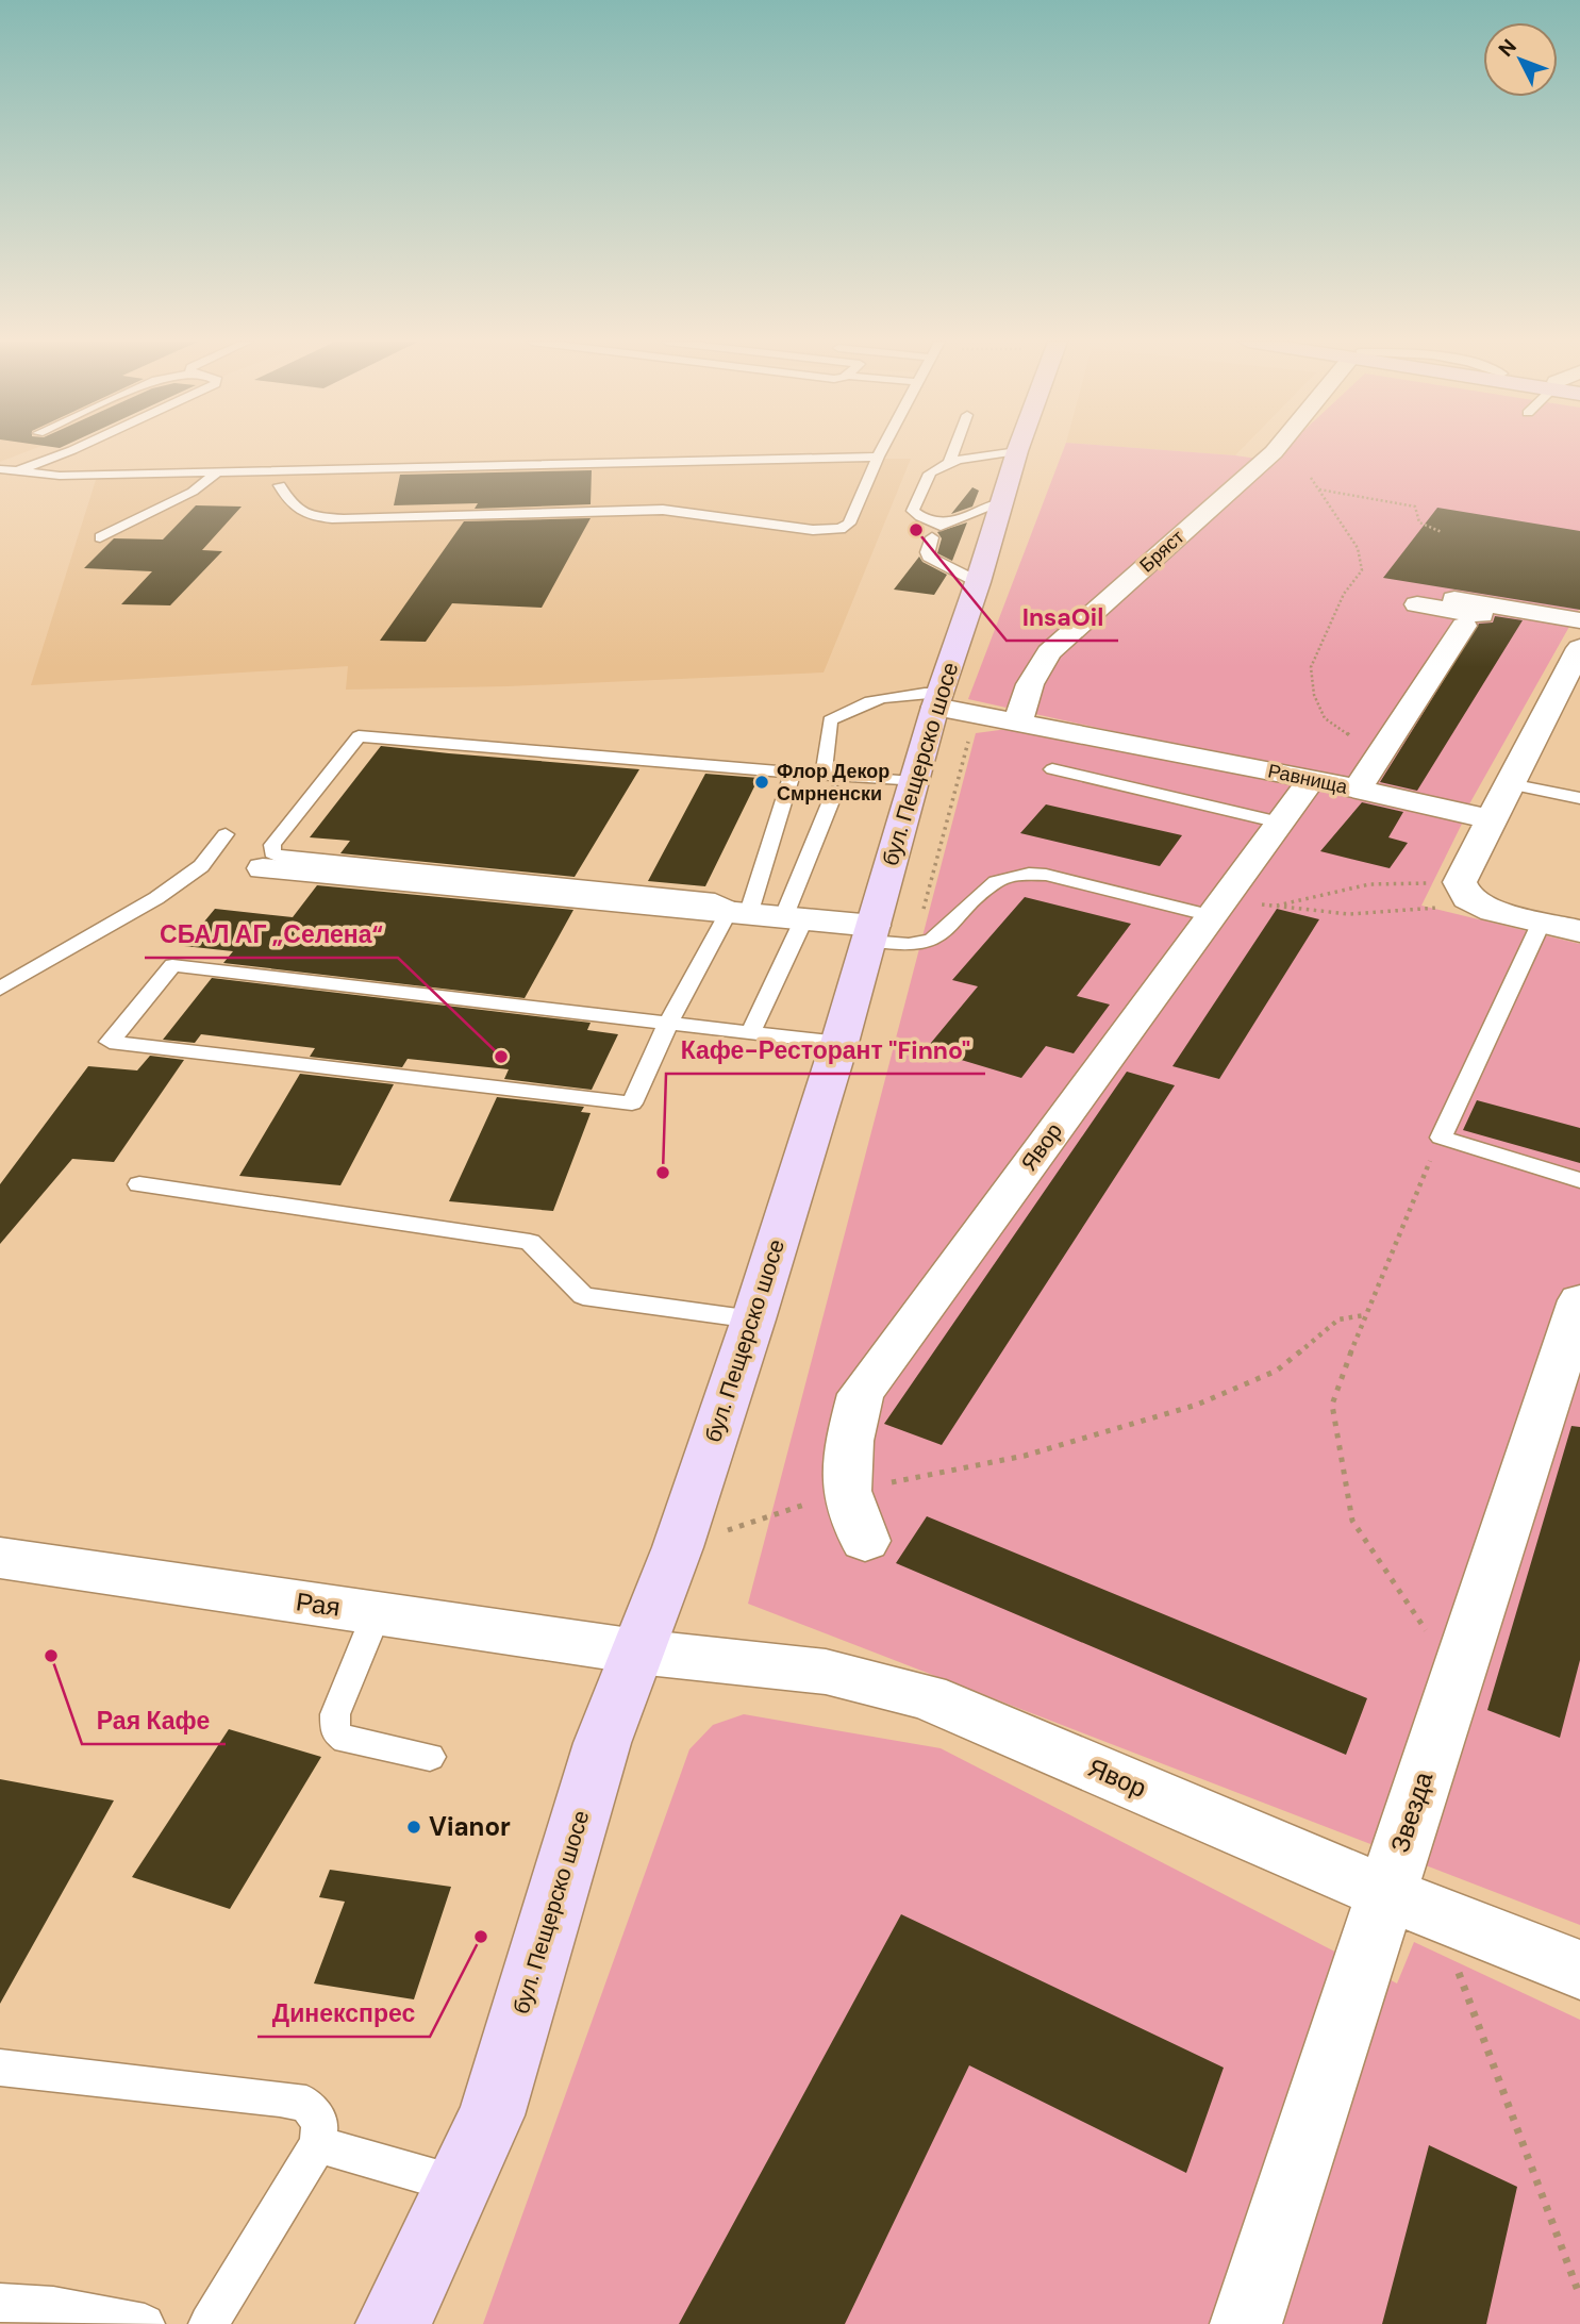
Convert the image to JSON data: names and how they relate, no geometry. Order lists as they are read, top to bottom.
{
  "streets": {
    "main road": ["бул. Пещерско шосе"],
    "street": [
      "Бряст",
      "Равнища",
      "Явор",
      "Рая",
      "Звезда"
    ]
  },
  "crossings": [
    ["Бряст", "Равнища"],
    ["бул. Пещерско шосе", "Равнища"],
    ["бул. Пещерско шосе", "Явор"],
    ["бул. Пещерско шосе", "Рая"],
    ["Равнища", "Явор"],
    ["Явор", "Рая"],
    ["Явор", "Звезда"]
  ],
  "places": [
    "InsaOil",
    "Флор Декор Смрненски",
    "СБАЛ АГ „Селена“",
    "Кафе-Ресторант \"Finno\"",
    "Рая Кафе",
    "Vianor",
    "Динекспрес"
  ],
  "north": "top left"
}
